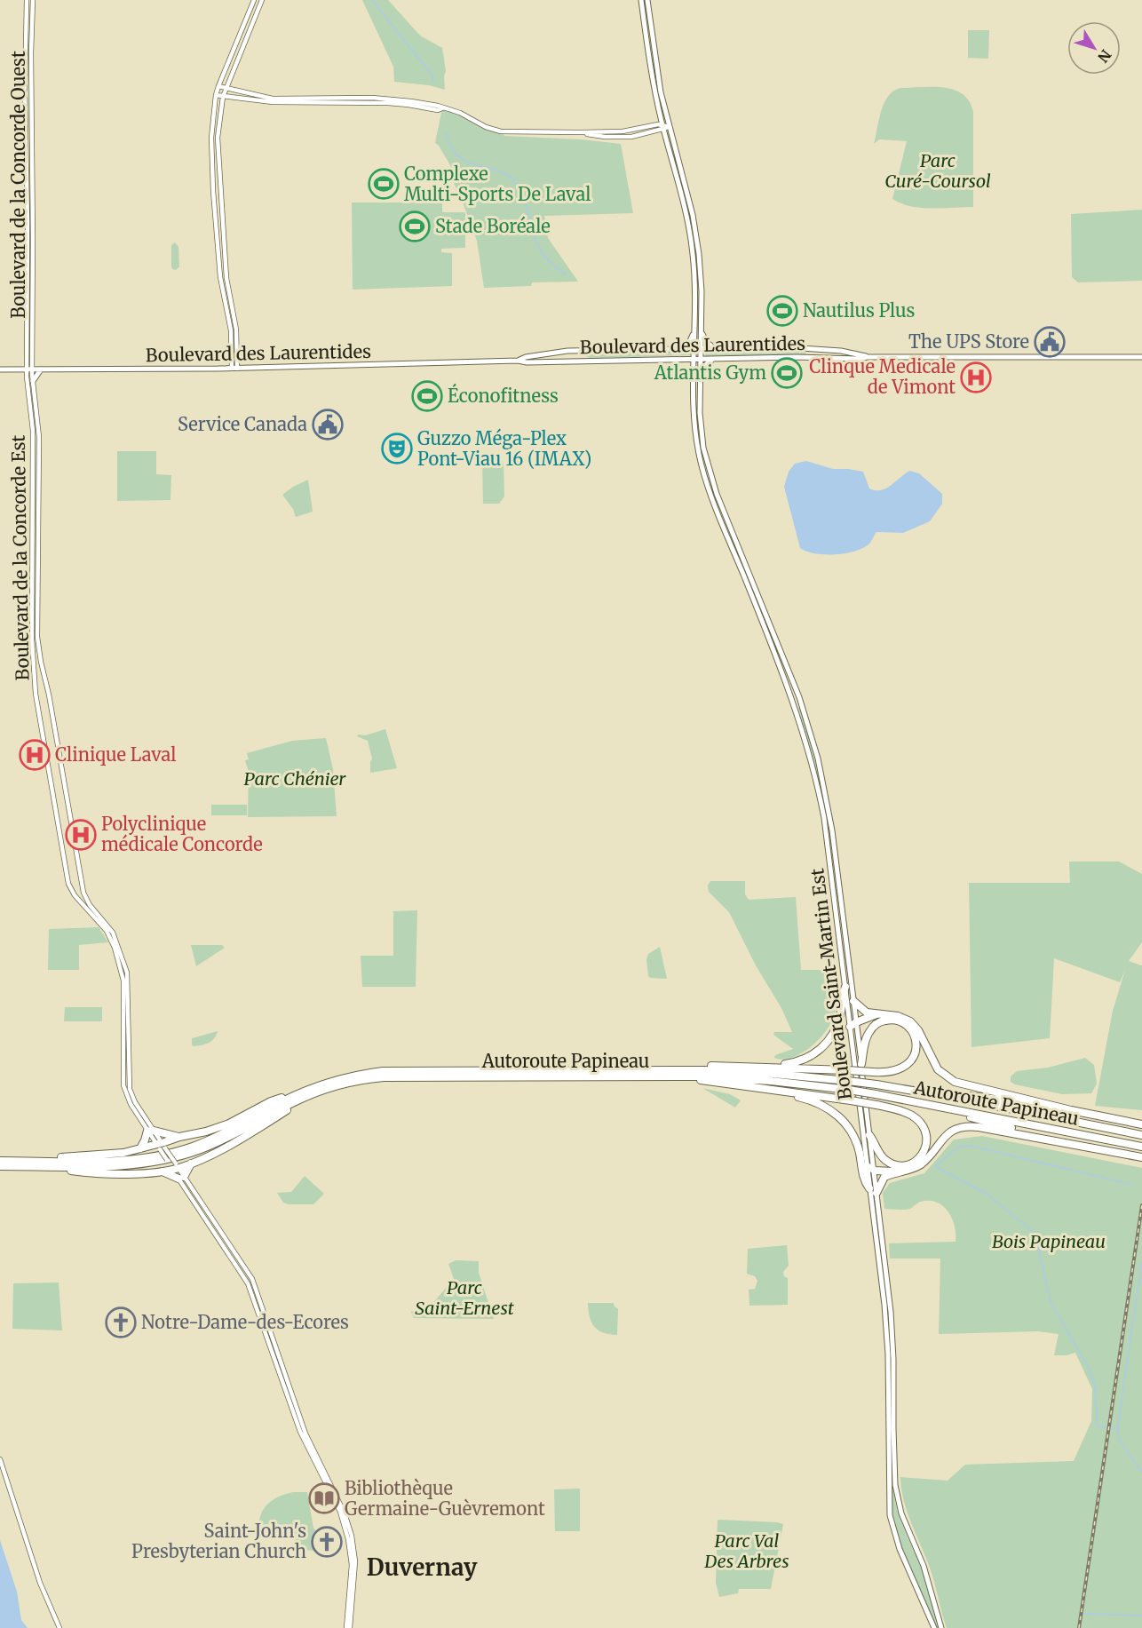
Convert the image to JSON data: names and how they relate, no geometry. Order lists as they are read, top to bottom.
{
  "streets": {
    "highway": ["Autoroute Papineau"],
    "main road": ["Boulevard des Laurentides", "Boulevard Saint-Martin Est"],
    "street": ["Boulevard de la Concorde Ouest", "Boulevard de la Concorde Est"]
  },
  "crossings": [
    ["Boulevard de la Concorde Ouest", "Boulevard des Laurentides"],
    ["Boulevard de la Concorde Ouest", "Boulevard de la Concorde Est"],
    ["Boulevard des Laurentides", "Boulevard de la Concorde Est"],
    ["Boulevard des Laurentides", "Boulevard Saint-Martin Est"]
  ],
  "districts": ["Duvernay"],
  "parks": [
    "Parc Curé-Coursol",
    "Parc Chénier",
    "Bois Papineau",
    "Parc Saint-Ernest",
    "Parc Val Des Arbres"
  ],
  "places": {
    "sports": [
      "Complexe Multi-Sports De Laval",
      "Stade Boréale",
      "Nautilus Plus",
      "Atlantis Gym",
      "Éconofitness"
    ],
    "public building": ["The UPS Store", "Service Canada"],
    "hospital": ["Clinque Medicale de Vimont", "Clinique Laval", "Polyclinique médicale Concorde"],
    "theatre": ["Guzzo Méga-Plex Pont-Viau 16 (IMAX)"],
    "church": ["Notre-Dame-des-Ecores", "Saint-John's Presbyterian Church"],
    "library": ["Bibliothèque Germaine-Guèvremont"]
  },
  "north": "bottom right"
}
